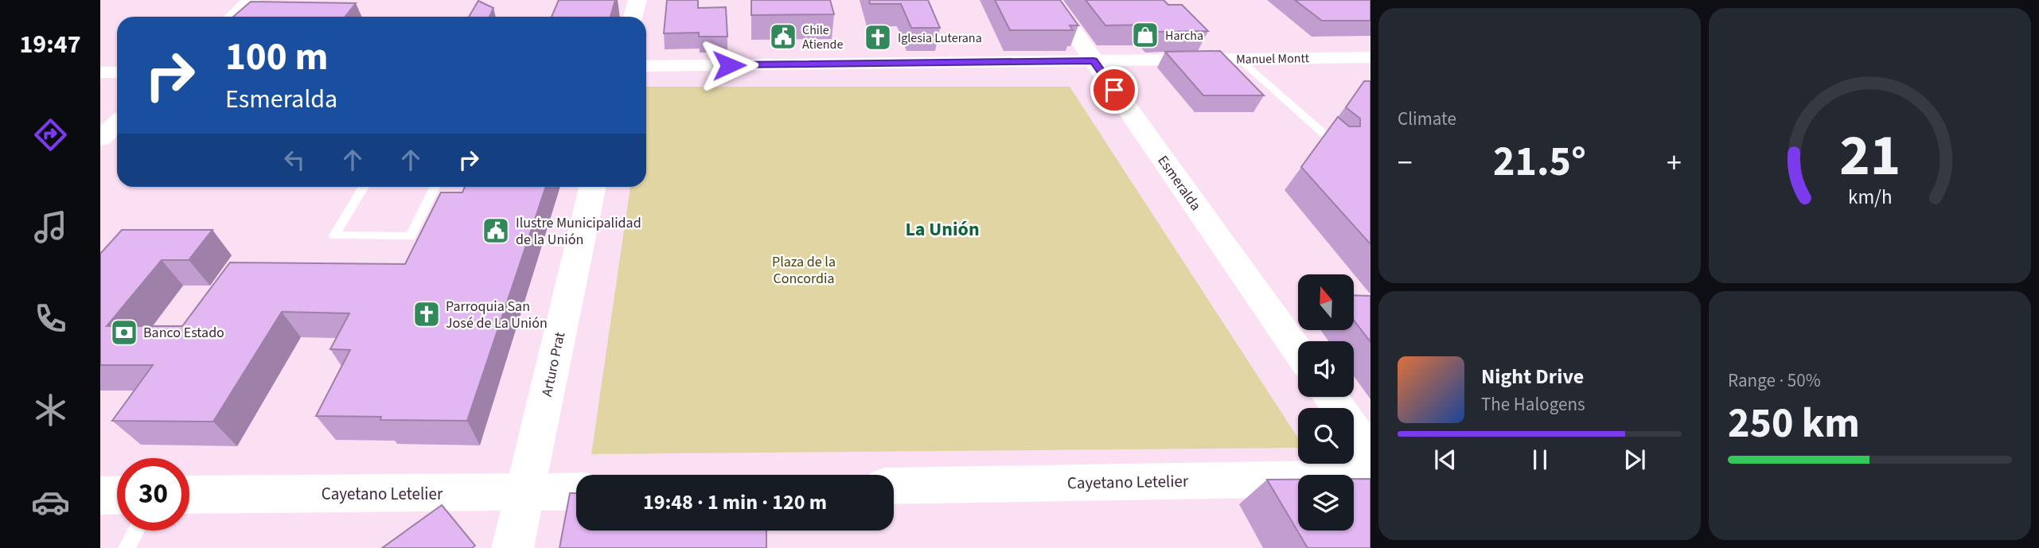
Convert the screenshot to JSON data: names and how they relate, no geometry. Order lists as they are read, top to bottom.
{
  "streets": {
    "main road": ["Esmeralda", "Arturo Prat", "Cayetano Letelier"],
    "street": ["Manuel Montt"]
  },
  "crossings": [
    ["Manuel Montt", "Esmeralda"],
    ["Arturo Prat", "Cayetano Letelier"]
  ],
  "districts": ["La Unión"],
  "parks": ["Plaza de la Concordia"],
  "places": {
    "shop": ["Harcha"],
    "public building": ["Chile Atiende", "Ilustre Municipalidad de la Unión"],
    "church": ["Iglesia Luterana", "Parroquia San José de La Unión"],
    "bank": ["Banco Estado"]
  },
  "north": "top",
  "page": {
    "tabs": "19:47",
    "tile": [
      "Climate",
      ["Range · 50%", "250 km"]
    ],
    "turn": ["100 m", "Esmeralda"],
    "heat": ["−", "21.5°", "+"],
    "song": ["Night Drive", "The Halogens"],
    "limit": "30",
    "trip": "19:48 · 1 min · 120 m",
    "gauge": ["21", "km/h"]
  }
}
